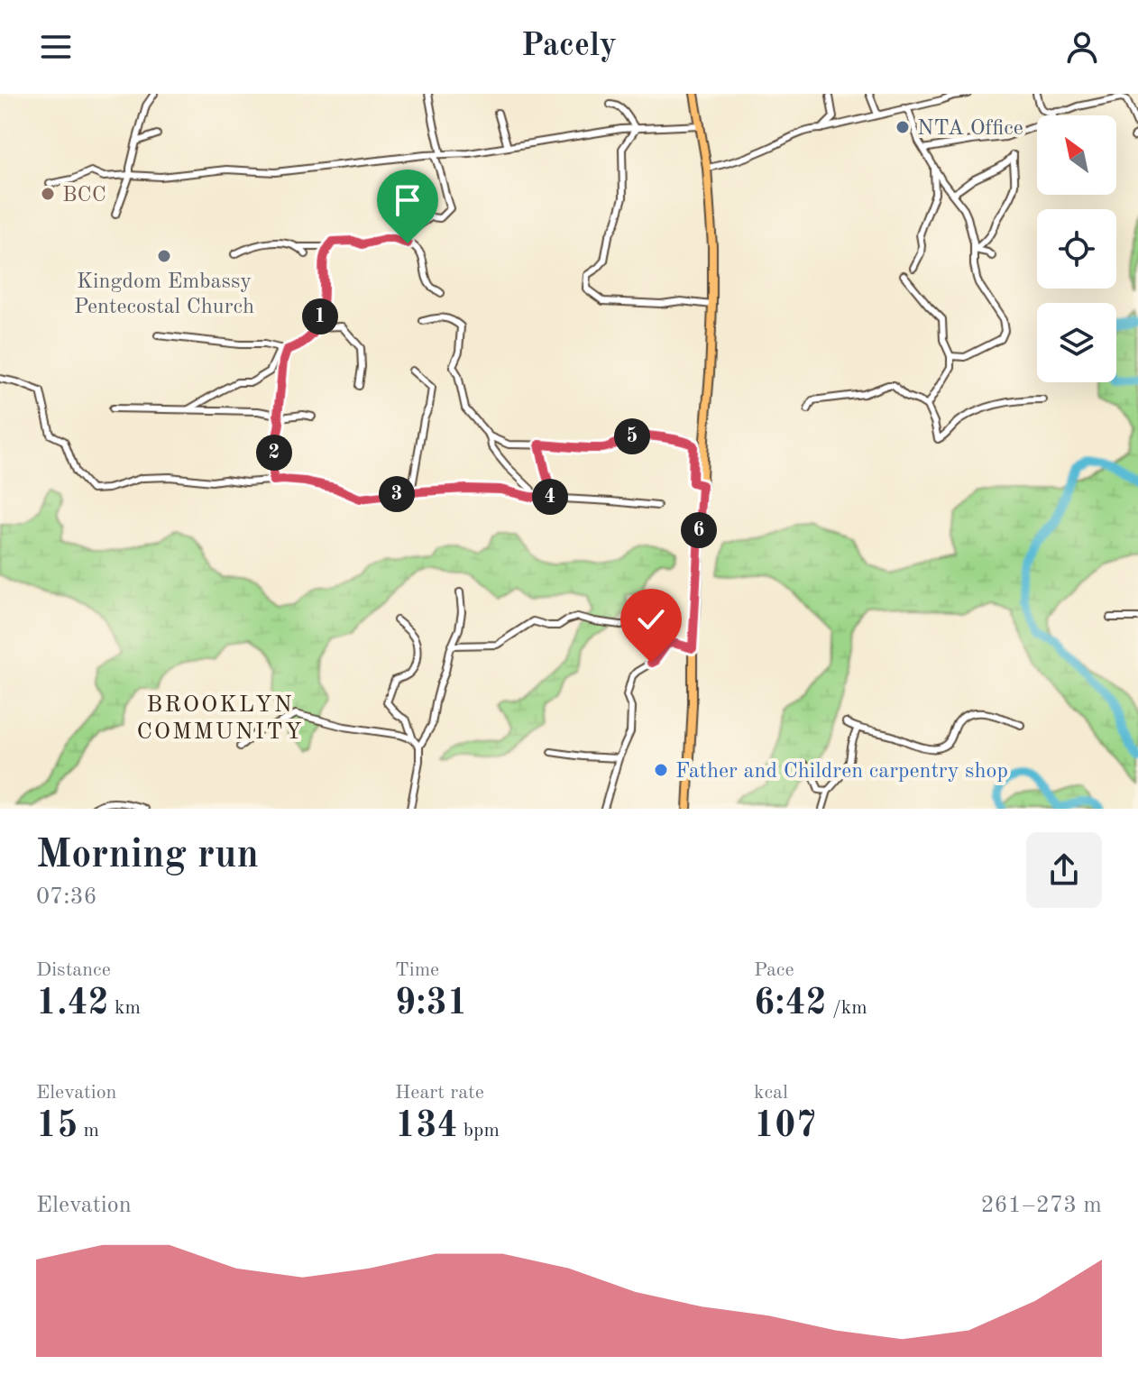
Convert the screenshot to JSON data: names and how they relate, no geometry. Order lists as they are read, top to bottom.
{
  "districts": ["BROOKLYN COMMUNITY"],
  "places": [
    "NTA Office",
    "BCC",
    "Kingdom Embassy Pentecostal Church",
    "Father and Children carpentry shop"
  ],
  "north": "top left",
  "page": {
    "header": "Pacely",
    "pins": [
      "1",
      "5",
      "2",
      "3",
      "4",
      "6"
    ],
    "heading": ["Morning run", "07:36"],
    "stats": [
      ["Distance", "1.42 km"],
      ["Time", "9:31"],
      ["Pace", "6:42 /km"],
      ["Elevation", "15 m"],
      ["Heart rate", "134 bpm"],
      ["kcal", "107"]
    ],
    "chart": ["Elevation", "261–273 m"]
  }
}
